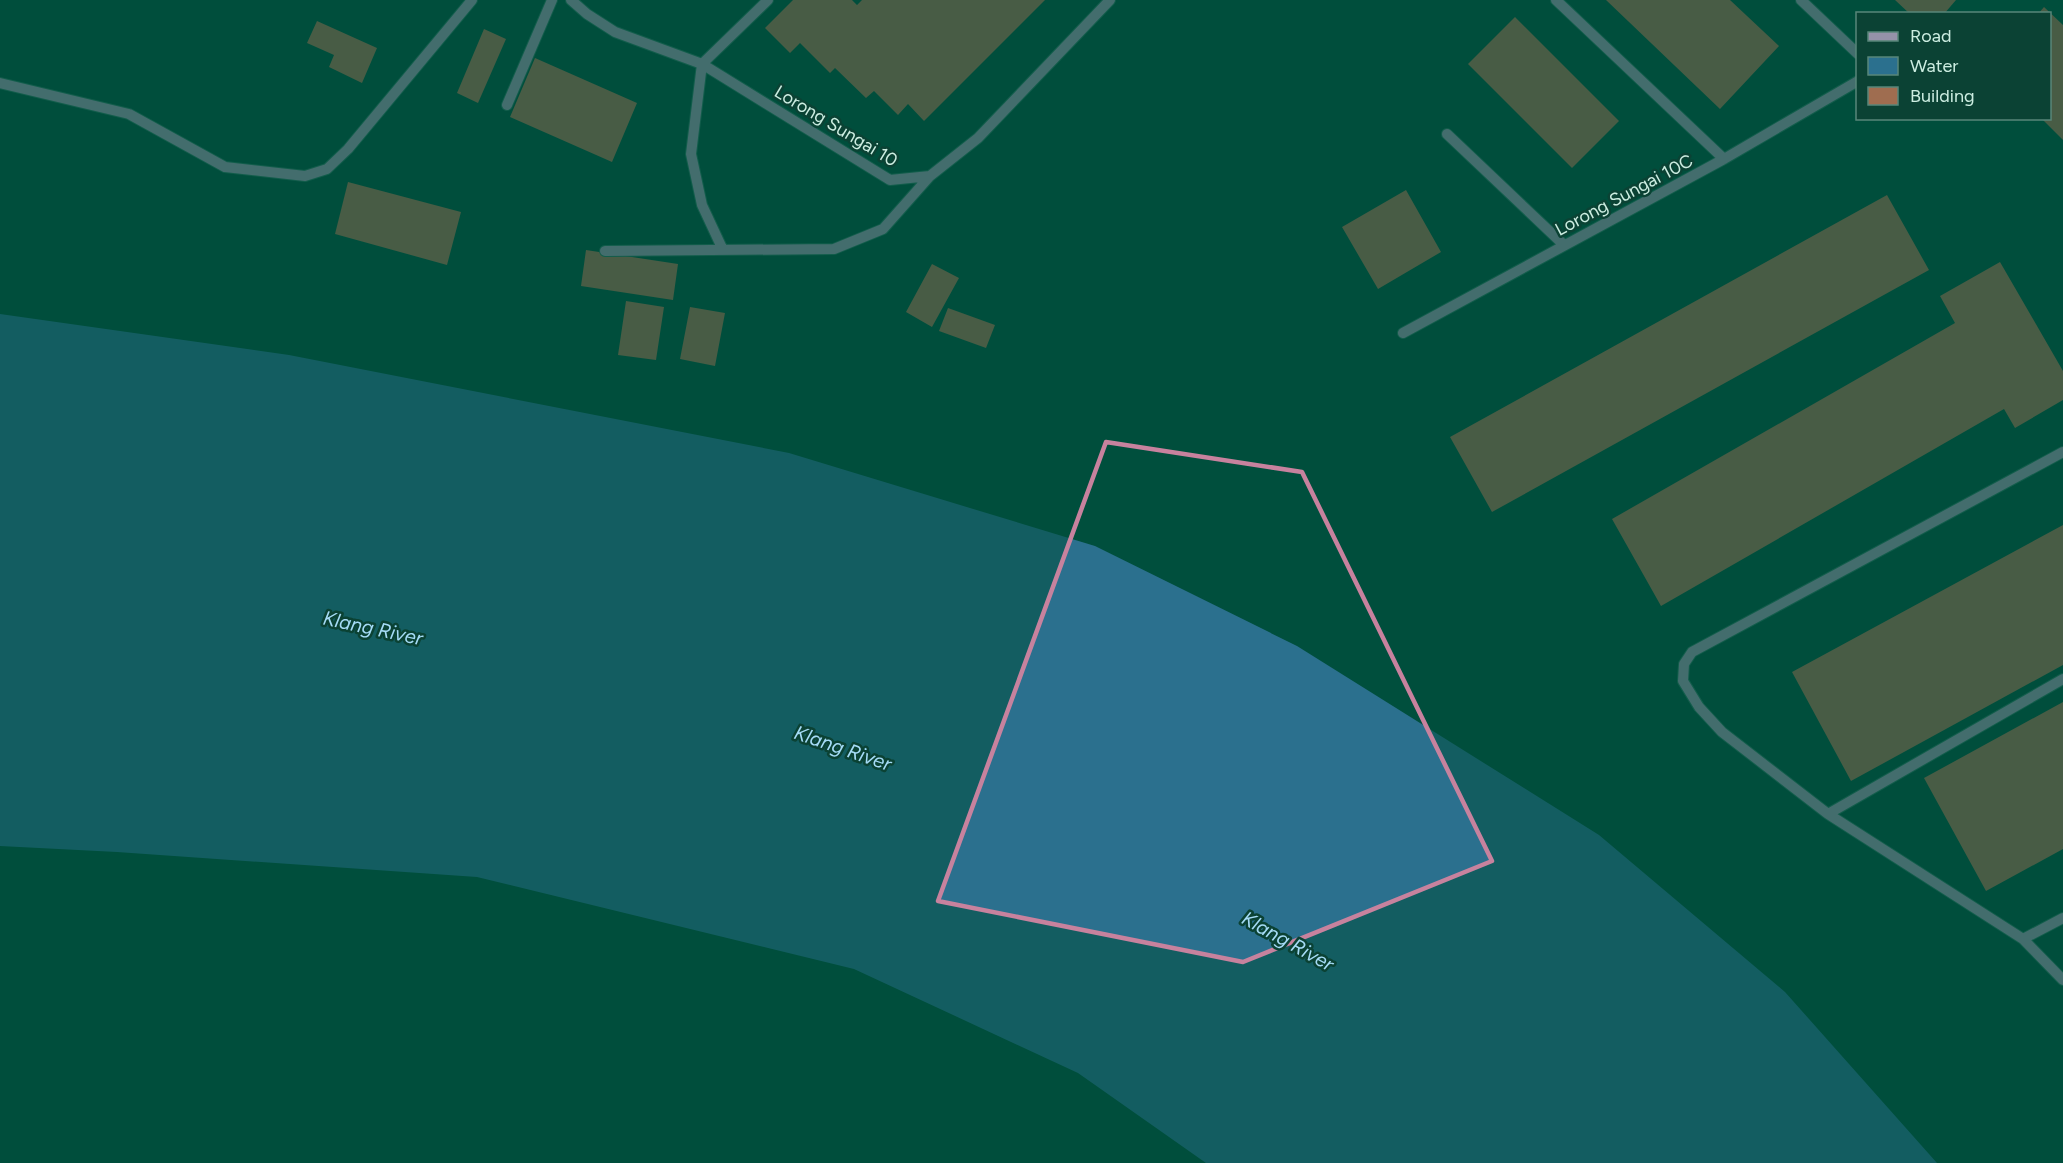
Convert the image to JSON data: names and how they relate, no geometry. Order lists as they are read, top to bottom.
{
  "streets": {
    "street": ["Lorong Sungai 10", "Lorong Sungai 10C"]
  },
  "water": ["Klang River"],
  "legend": ["Road", "Water", "Building"]
}
